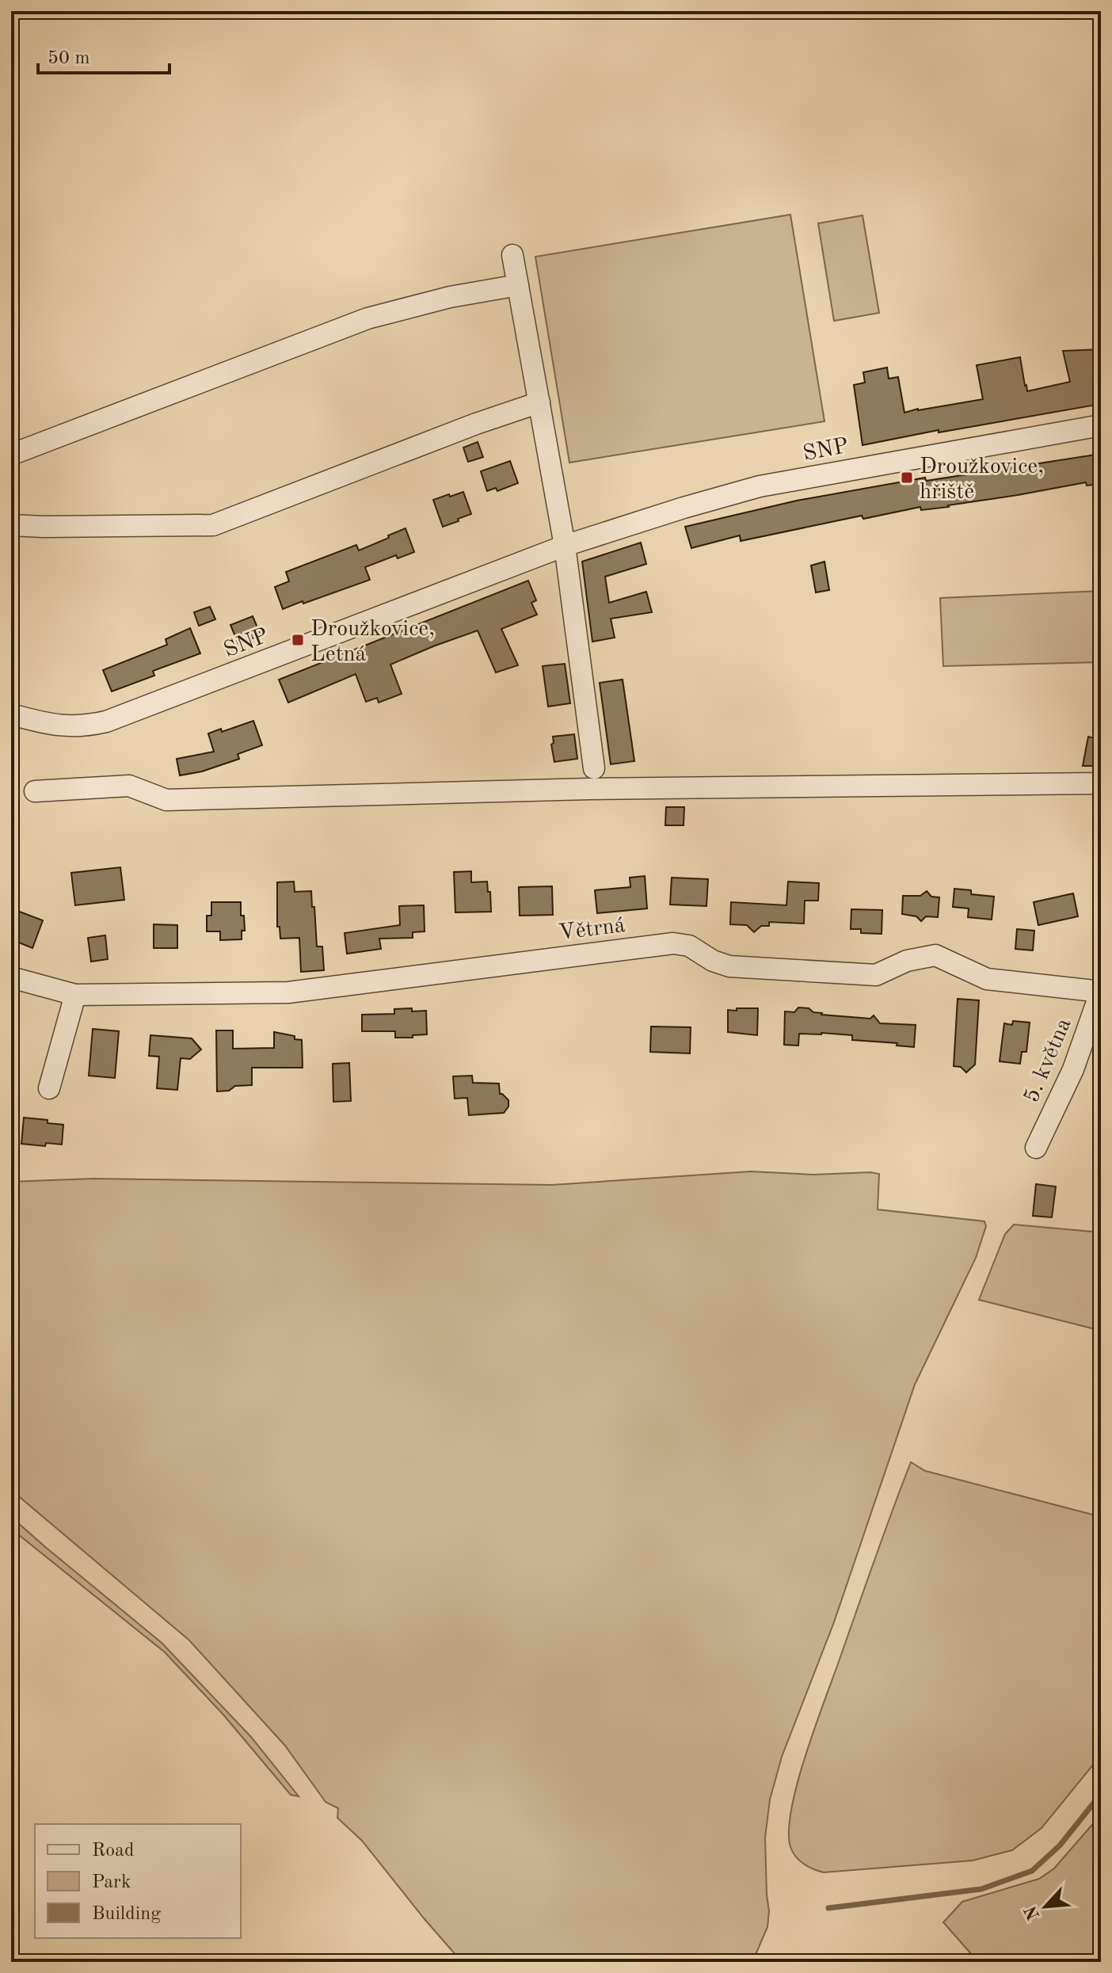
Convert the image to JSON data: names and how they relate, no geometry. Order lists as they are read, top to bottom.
{
  "streets": {
    "street": ["SNP", "Větrná", "5. května"]
  },
  "crossings": [
    ["Větrná", "5. května"]
  ],
  "places": {
    "transit": ["Droužkovice, hřiště", "Droužkovice, Letná"]
  },
  "legend": ["Road", "Park", "Building"],
  "scale_bar": "50 m",
  "north": "bottom left"
}
